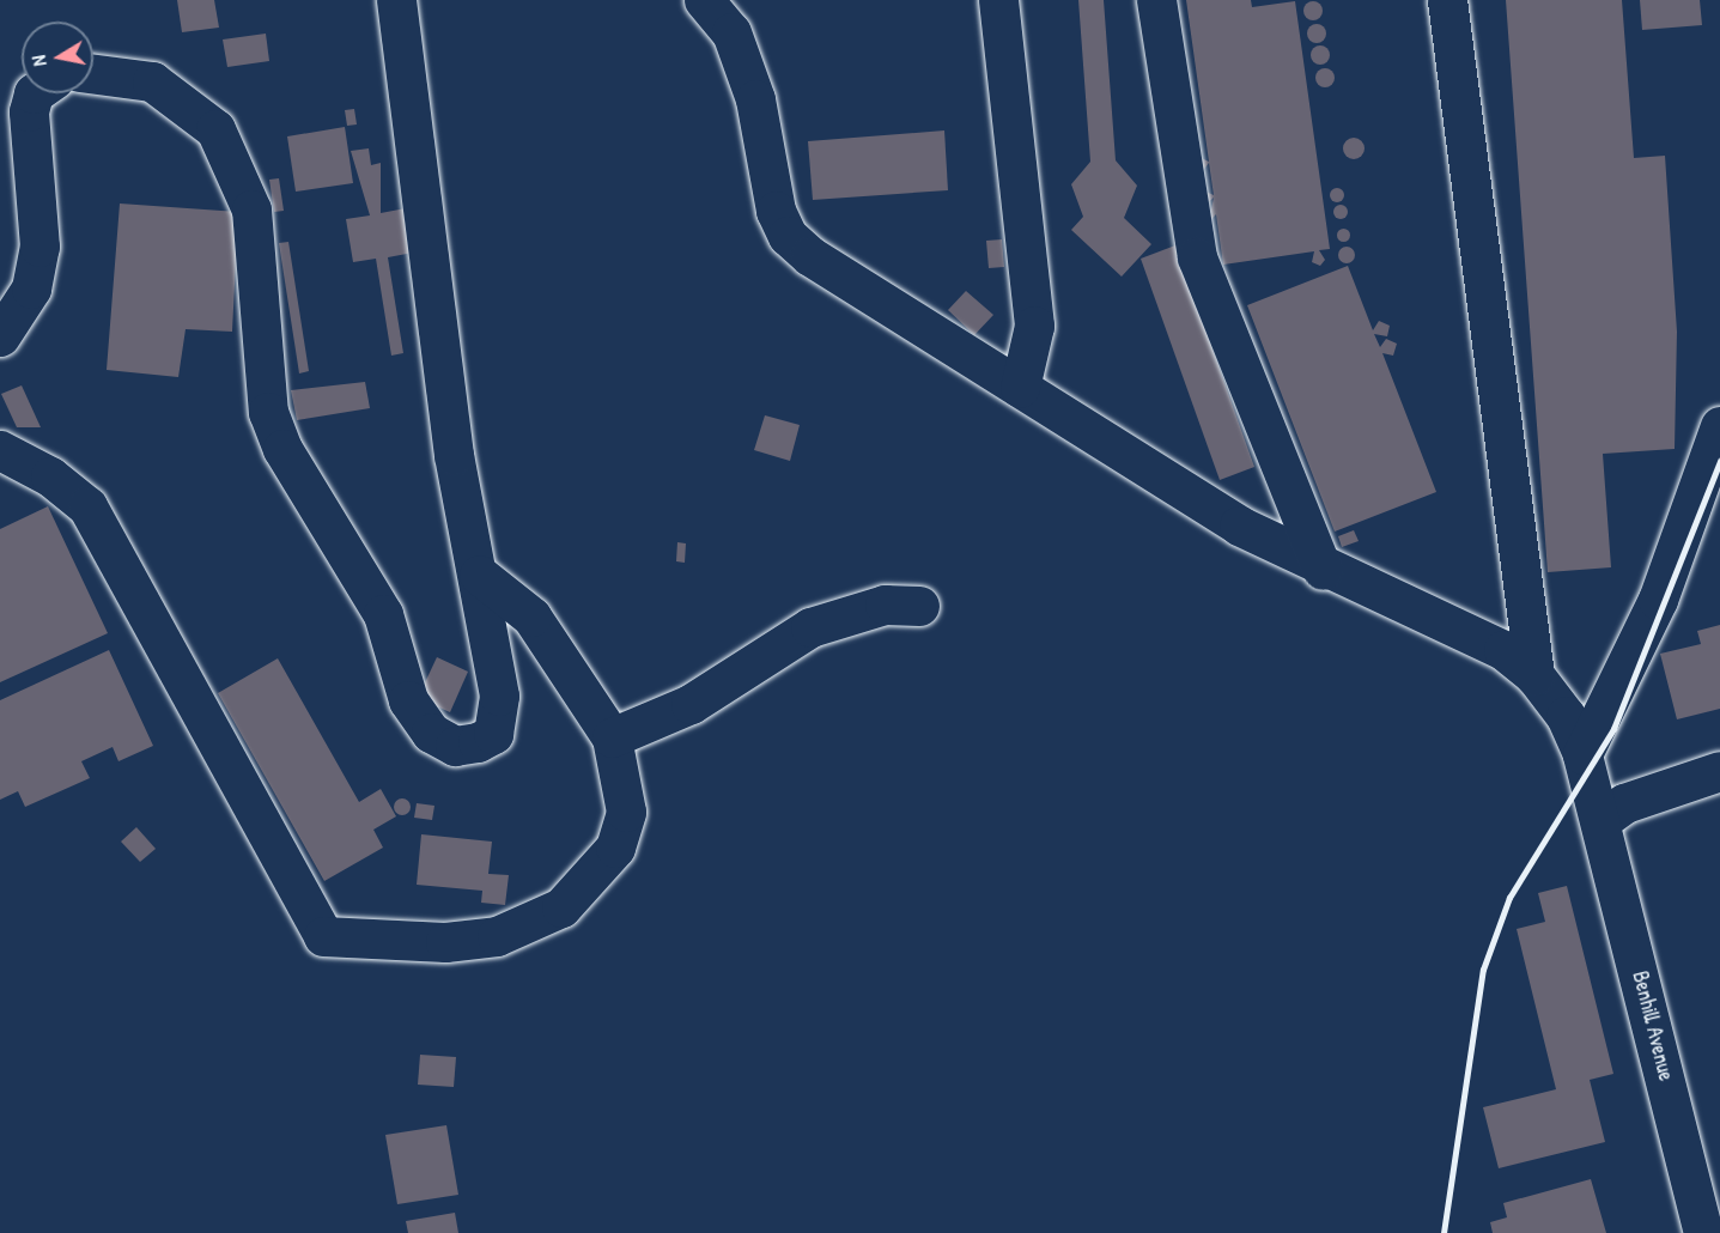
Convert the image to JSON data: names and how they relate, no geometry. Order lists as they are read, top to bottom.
{
  "streets": {
    "street": ["Benhill Avenue"]
  },
  "north": "left"
}
